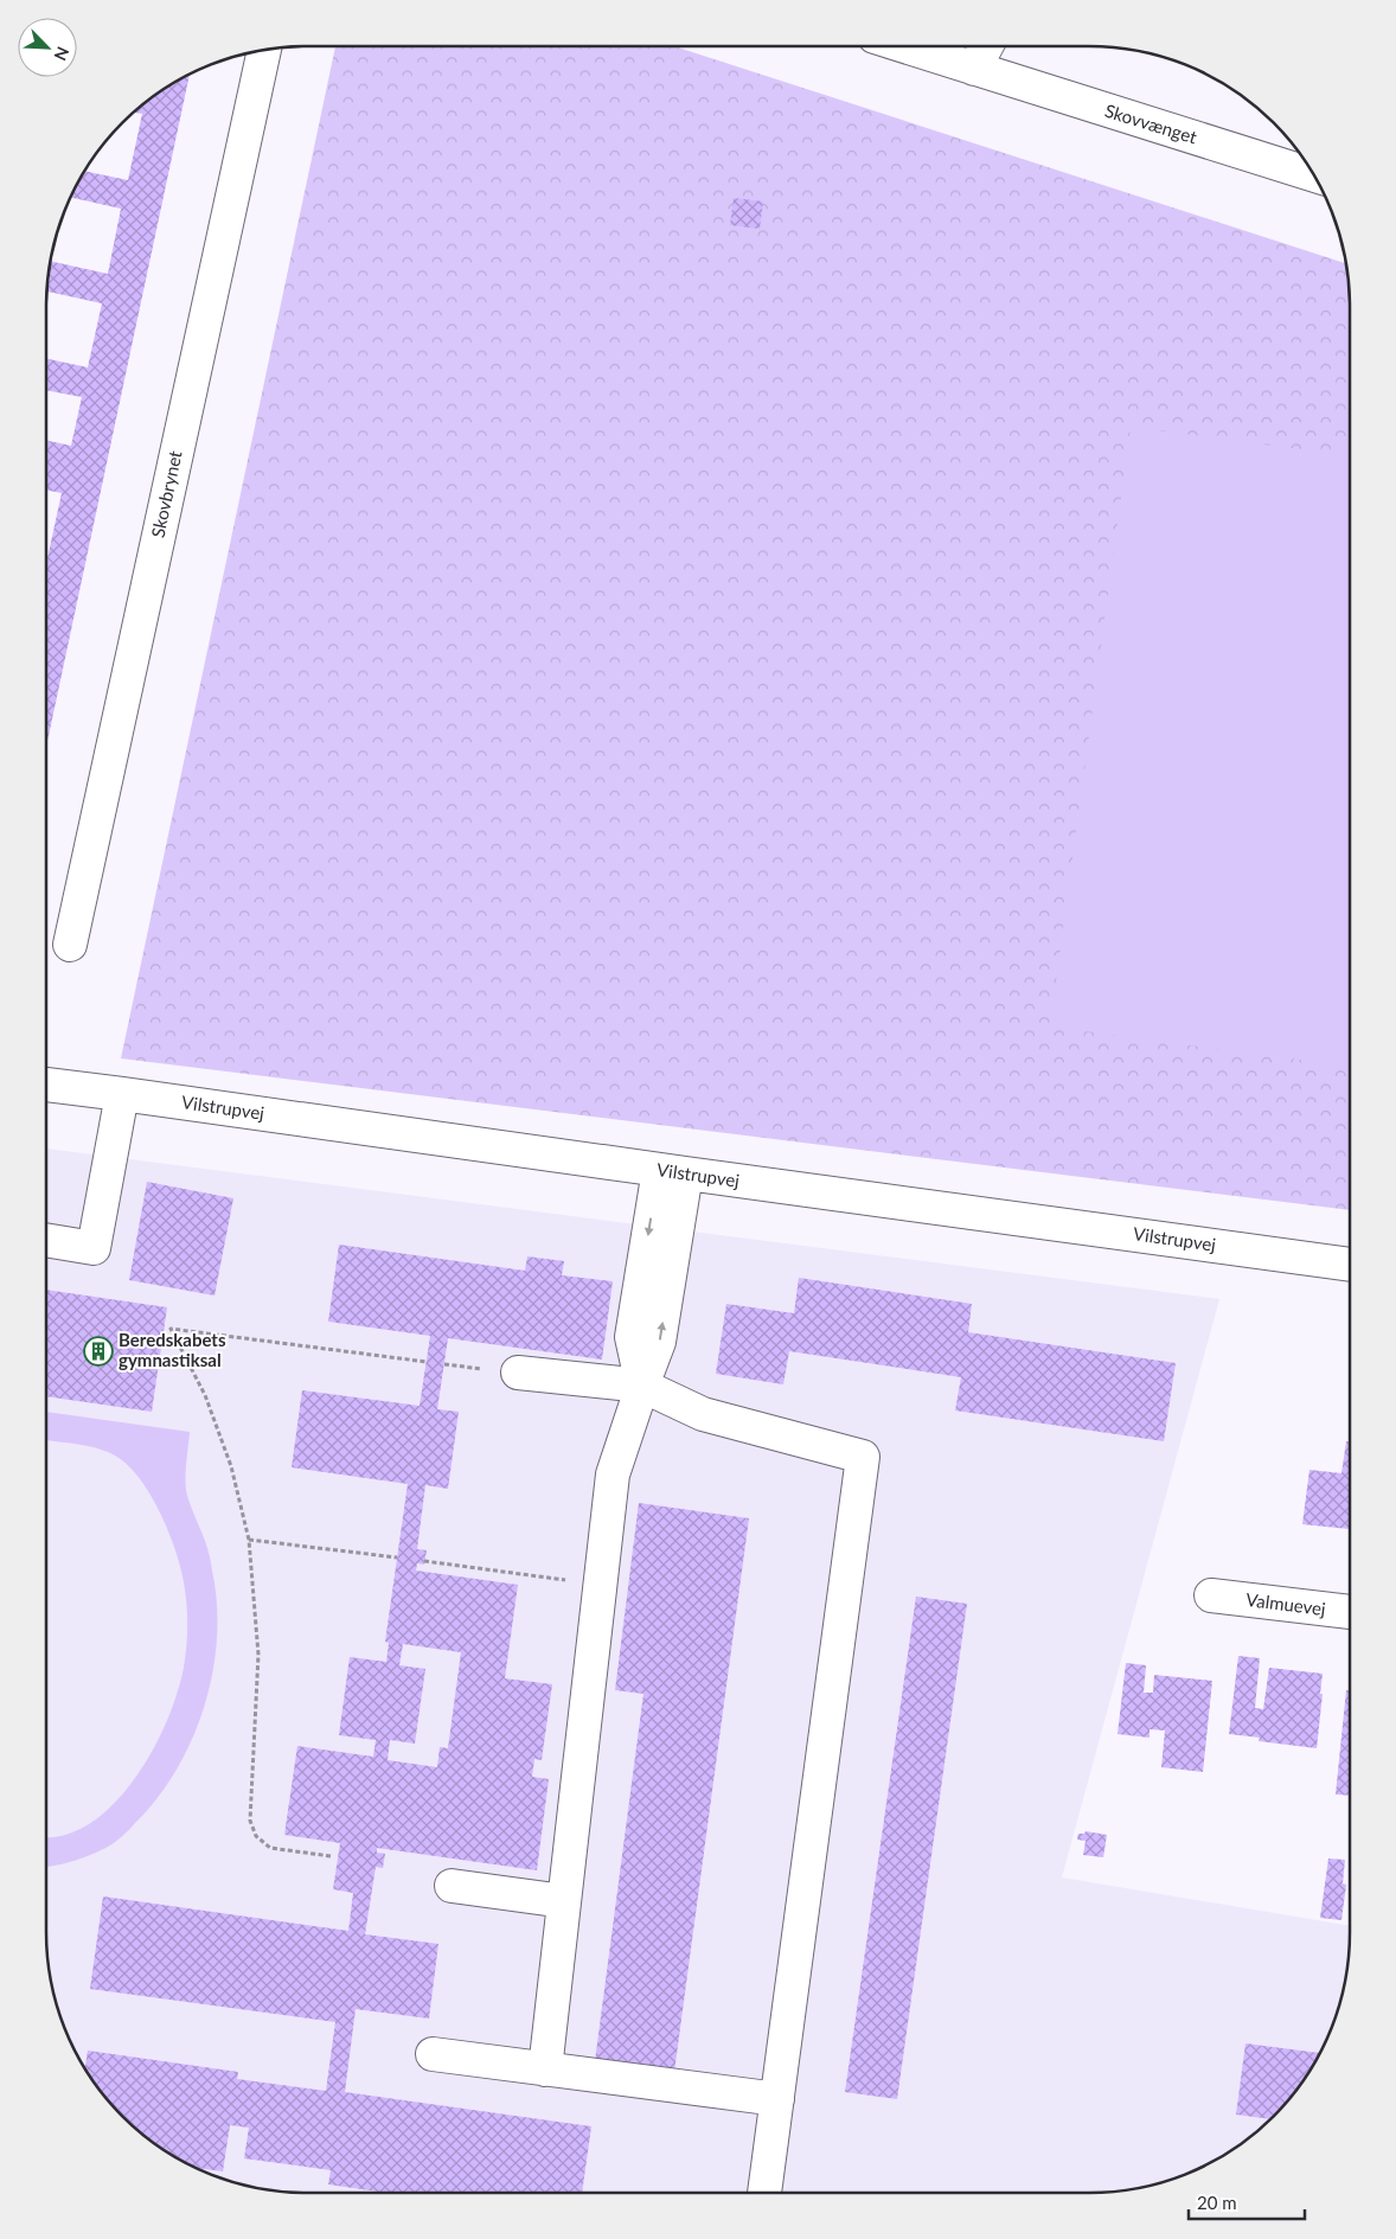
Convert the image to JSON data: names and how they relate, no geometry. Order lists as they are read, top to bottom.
{
  "streets": {
    "street": [
      "Skovvænget",
      "Skovbrynet",
      "Vilstrupvej",
      "Valmuevej"
    ]
  },
  "places": {
    "building": ["Beredskabets gymnastiksal"]
  },
  "scale_bar": "20 m",
  "north": "bottom right"
}
